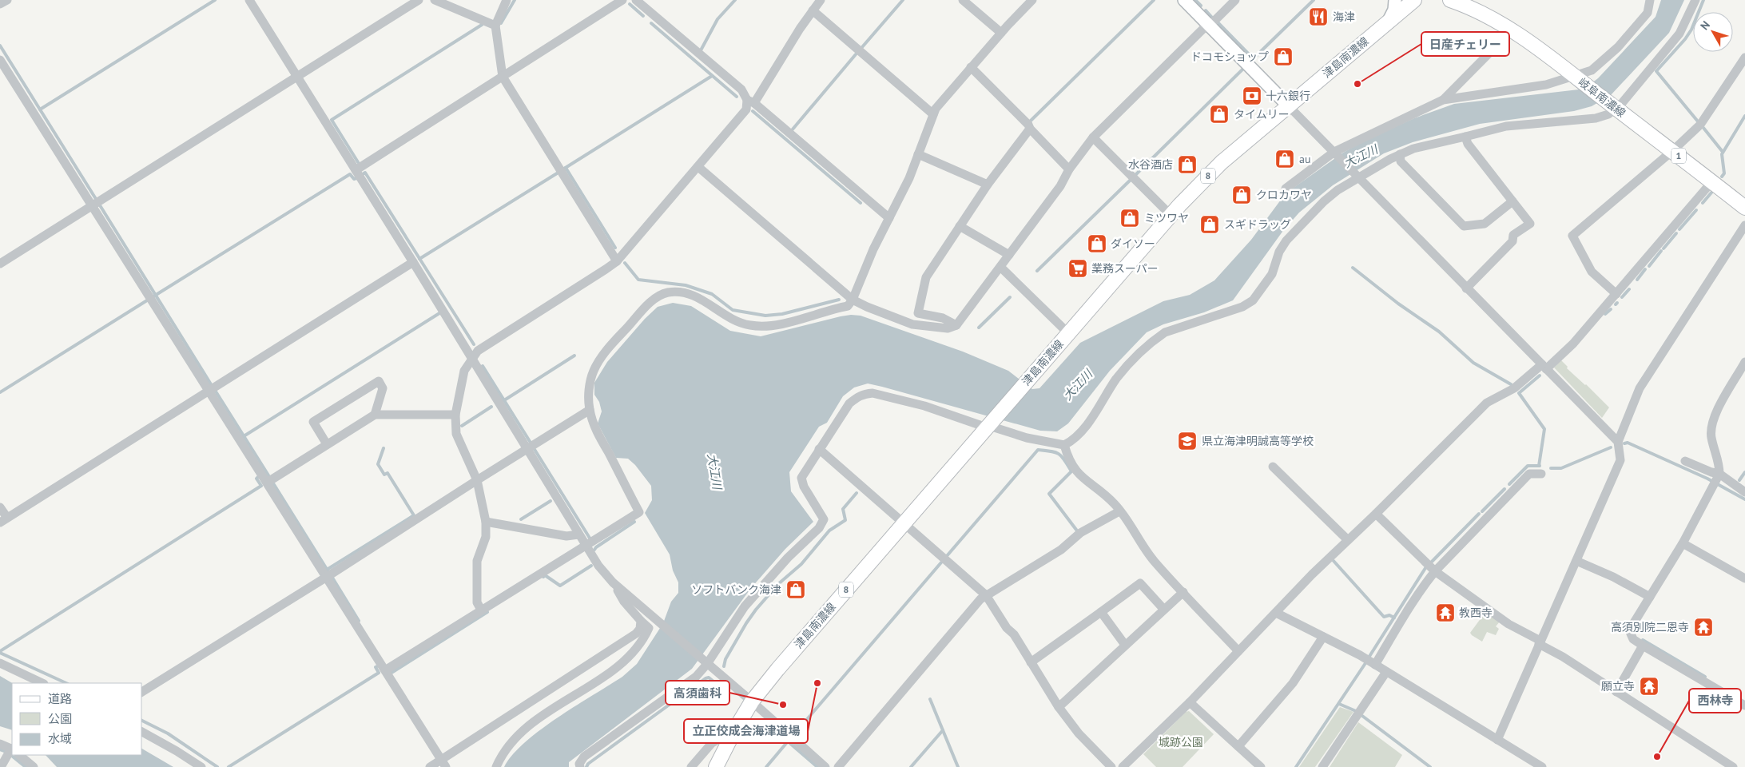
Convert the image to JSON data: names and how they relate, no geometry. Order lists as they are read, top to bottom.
{
  "streets": {
    "main road": [
      "津島南濃線",
      "岐阜南濃線",
      "1",
      "8"
    ]
  },
  "water": ["大江川"],
  "parks": ["城跡公園"],
  "places": {
    "restaurant": ["海津"],
    "shop": [
      "ドコモショップ",
      "タイムリー",
      "au",
      "水谷酒店",
      "クロカワヤ",
      "ミツワヤ",
      "スギドラッグ",
      "ダイソー",
      "ソフトバンク海津"
    ],
    "other": [
      "日産チェリー",
      "立正佼成会海津道場",
      "高須歯科",
      "西林寺"
    ],
    "bank": ["十六銀行"],
    "supermarket": ["業務スーパー"],
    "school or university": ["県立海津明誠高等学校"],
    "temple": ["教西寺", "高須別院二恩寺", "願立寺"]
  },
  "legend": ["道路", "公園", "水域"],
  "north": "top left"
}
